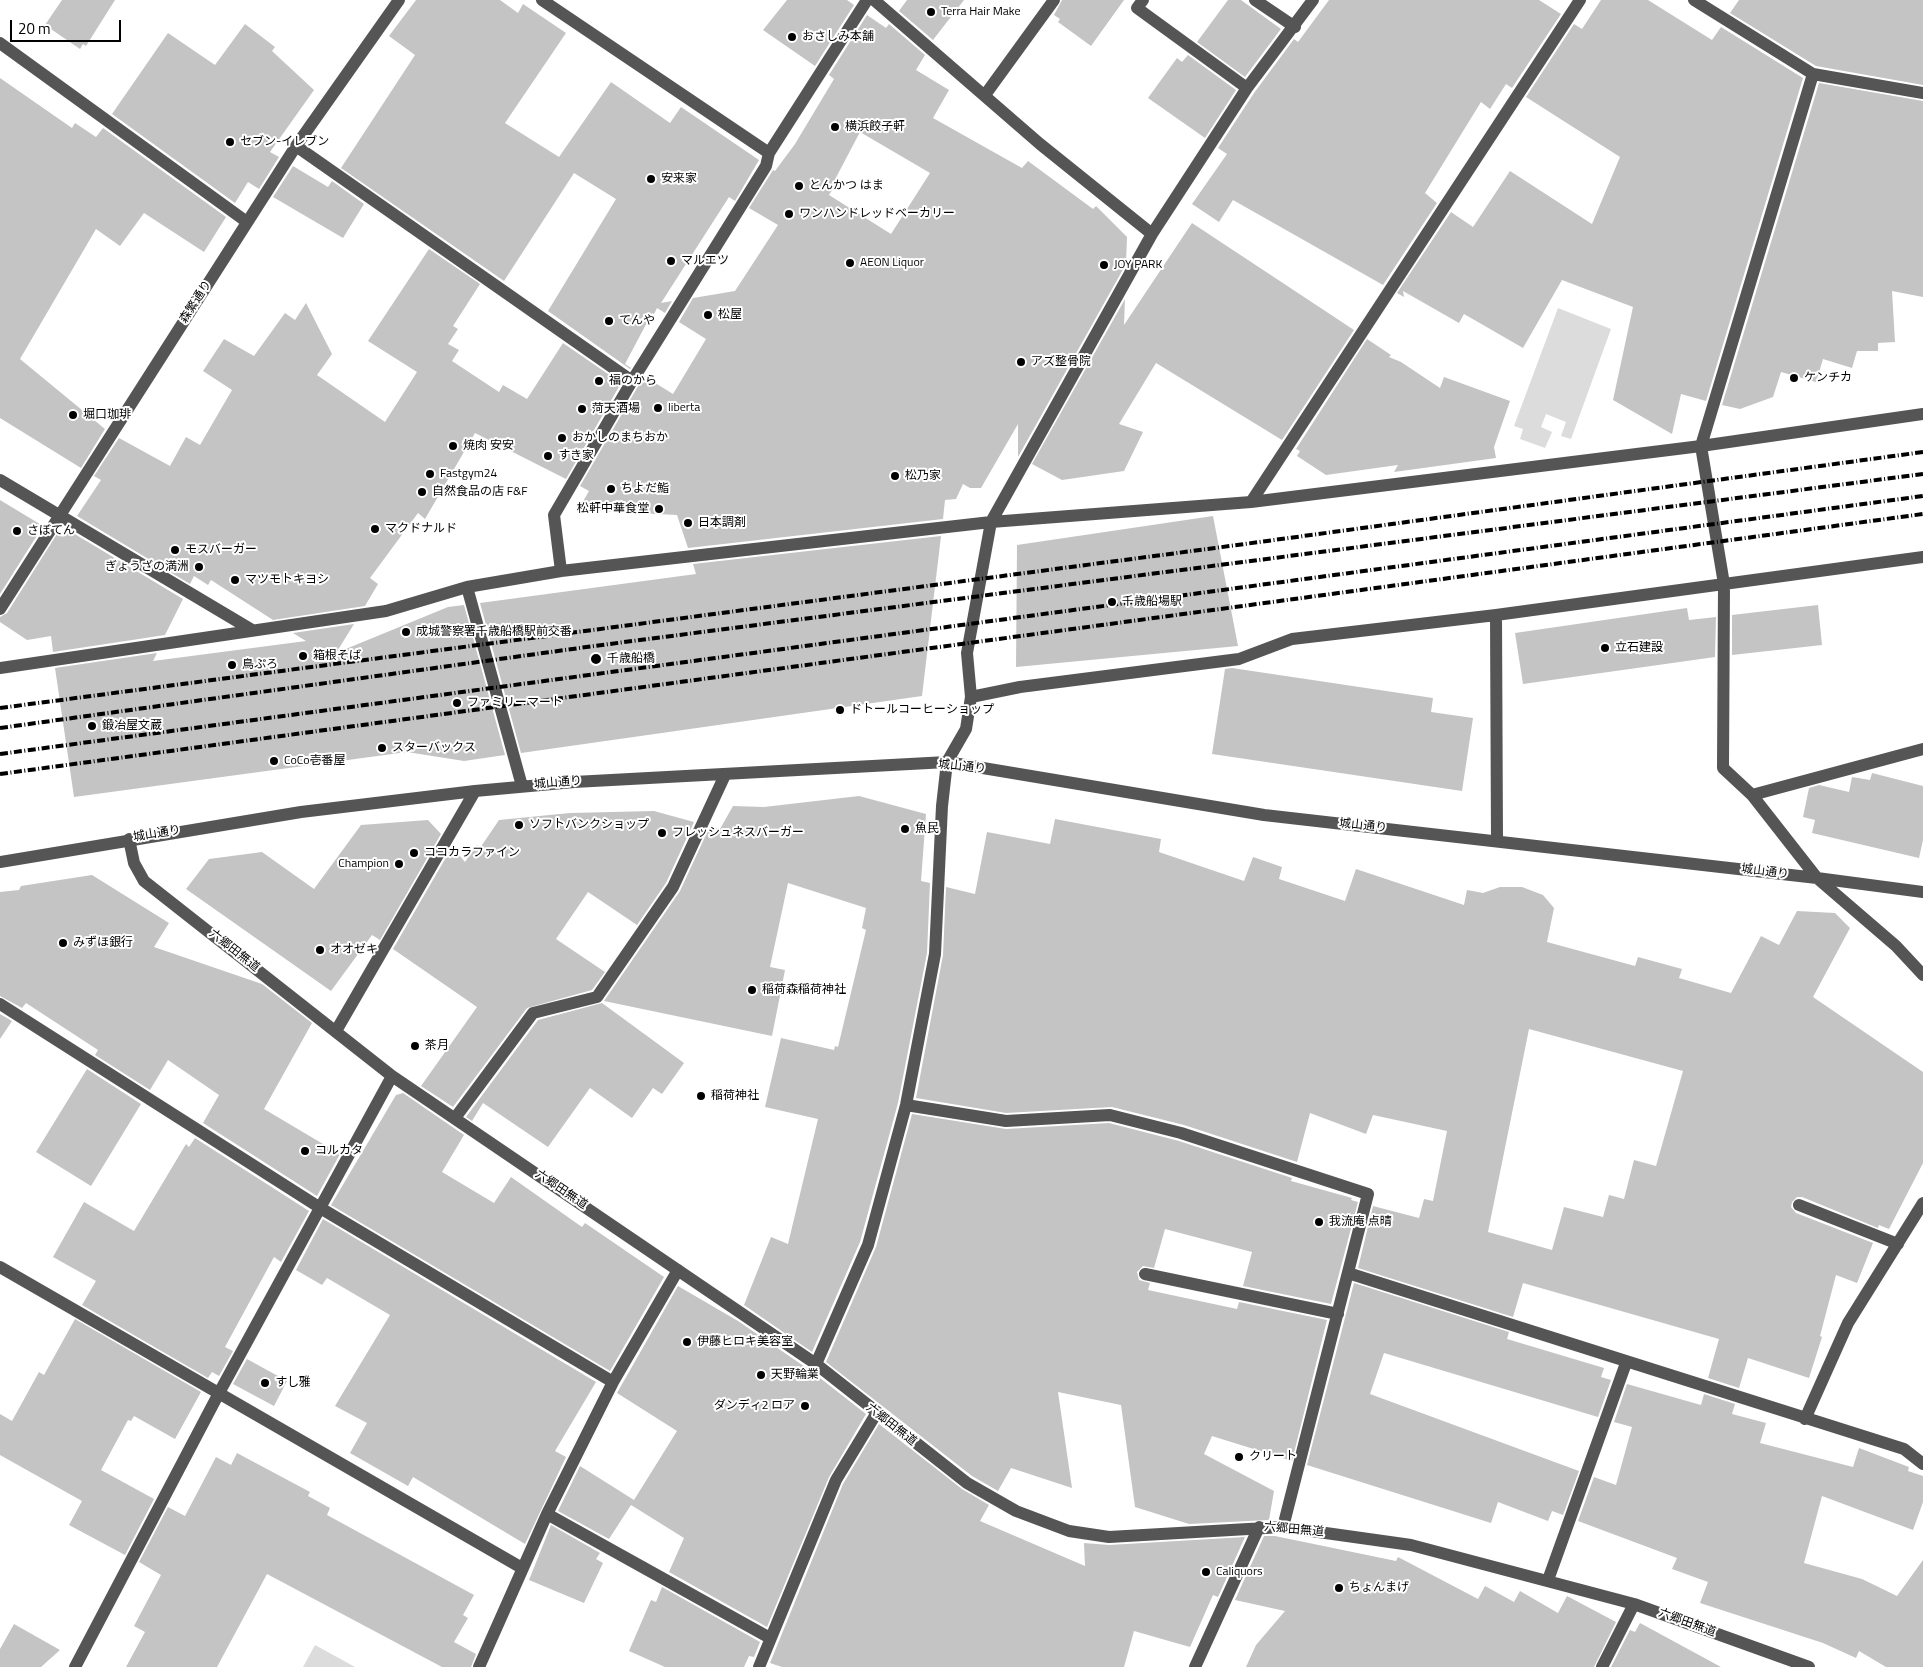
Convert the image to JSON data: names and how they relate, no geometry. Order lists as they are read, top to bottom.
{
  "streets": {
    "street": ["森繁通り", "城山通り", "六郷田無道"]
  },
  "crossings": [
    ["城山通り", "六郷田無道"]
  ],
  "places": [
    "Terra Hair Make",
    "おさしみ本舗",
    "横浜餃子軒",
    "セブン-イレブン",
    "安来家",
    "とんかつ はま",
    "ワンハンドレッドベーカリー",
    "マルエツ",
    "AEON Liquor",
    "JOY PARK",
    "松屋",
    "てんや",
    "アズ整骨院",
    "ケンチカ",
    "福のから",
    "liberta",
    "菏天酒場",
    "堀口珈琲",
    "おかしのまちおか",
    "焼肉 安安",
    "すき家",
    "Fastgym24",
    "松乃家",
    "ちよだ鮨",
    "自然食品の店 F&F",
    "松軒中華食堂",
    "日本調剤",
    "マクドナルド",
    "さぼてん",
    "モスバーガー",
    "ぎょうざの満洲",
    "マツモトキヨシ",
    "千歳船場駅",
    "成城警察署千歳船橋駅前交番",
    "立石建設",
    "箱根そば",
    "千歳船橋",
    "鳥ぷろ",
    "ファミリーマート",
    "ドトールコーヒーショップ",
    "鍛冶屋文蔵",
    "スターバックス",
    "CoCo壱番屋",
    "ソフトバンクショップ",
    "魚民",
    "フレッシュネスバーガー",
    "ココカラファイン",
    "Champion",
    "みずほ銀行",
    "オオゼキ",
    "稲荷森稲荷神社",
    "茶月",
    "稲荷神社",
    "コルカタ",
    "我流庵 点晴",
    "伊藤ヒロキ美容室",
    "天野輪業",
    "すし雅",
    "ダンディ2 ロア",
    "クリート",
    "Caliquors",
    "ちょんまげ"
  ],
  "scale_bar": "20 m"
}
